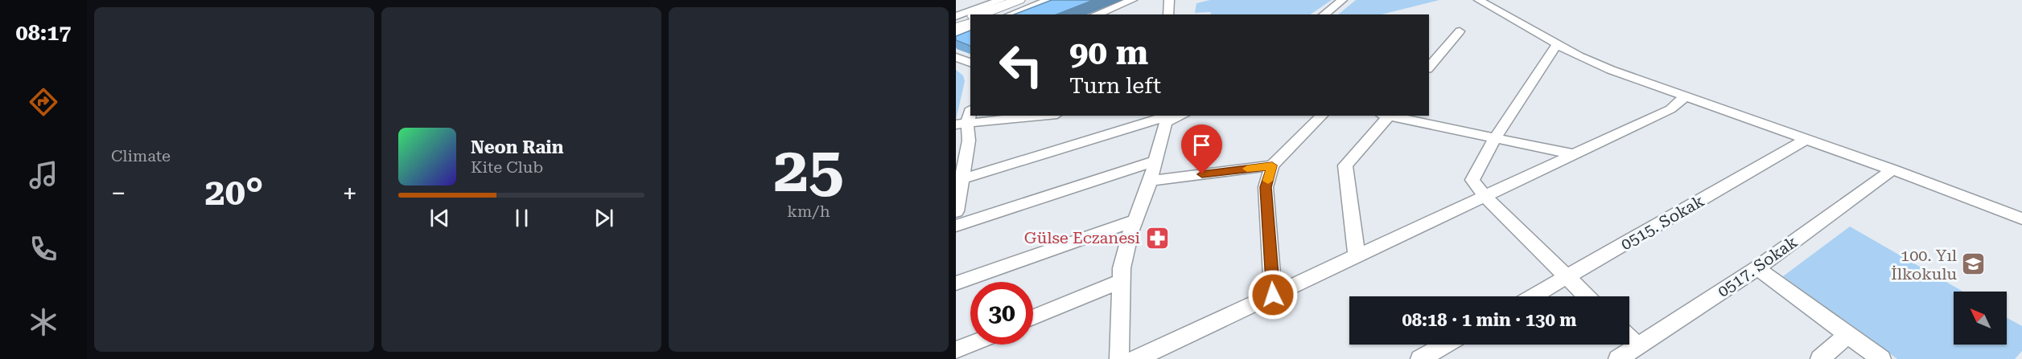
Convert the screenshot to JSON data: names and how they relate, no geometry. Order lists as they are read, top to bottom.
{
  "streets": {
    "street": ["0515. Sokak", "0517. Sokak"]
  },
  "places": {
    "pharmacy": ["Gülse Eczanesi"],
    "school or university": ["100. Yıl İlkokulu"]
  },
  "north": "top left",
  "page": {
    "tabs": "08:17",
    "tile": [
      "Climate",
      ["25", "km/h"]
    ],
    "turn": ["90 m", "Turn left"],
    "song": ["Neon Rain", "Kite Club"],
    "heat": ["−", "20°", "+"],
    "limit": "30",
    "trip": "08:18 · 1 min · 130 m"
  }
}
